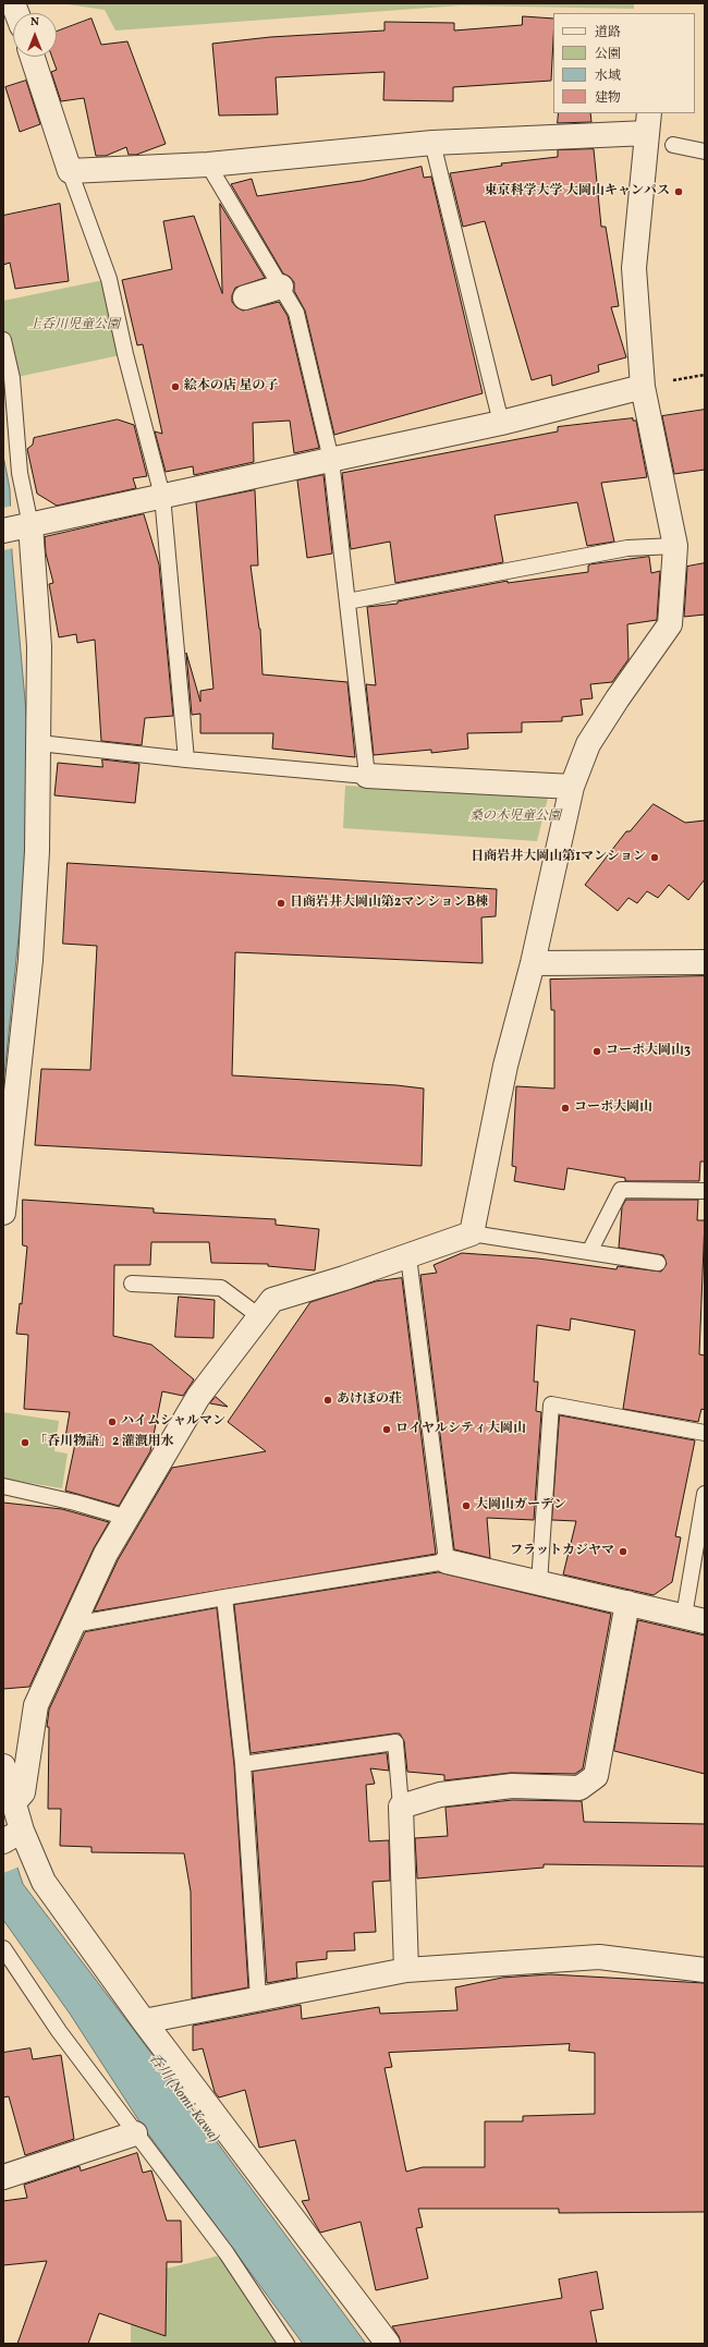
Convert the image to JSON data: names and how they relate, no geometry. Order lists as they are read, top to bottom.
{
  "water": ["呑川 (Nomi-Kawa)"],
  "parks": ["上呑川児童公園", "桑の木児童公園"],
  "places": [
    "東京科学大学 大岡山キャンパス",
    "絵本の店 星の子",
    "日商岩井大岡山第1マンション",
    "日商岩井大岡山第2マンションB棟",
    "コーポ大岡山3",
    "コーポ大岡山",
    "あけぼの荘",
    "ハイムシャルマン",
    "ロイヤルシティ大岡山",
    "「呑川物語」2 灌漑用水",
    "大岡山ガーデン",
    "フラットカジヤマ"
  ],
  "legend": [
    "道路",
    "公園",
    "水域",
    "建物"
  ],
  "north": "top"
}
